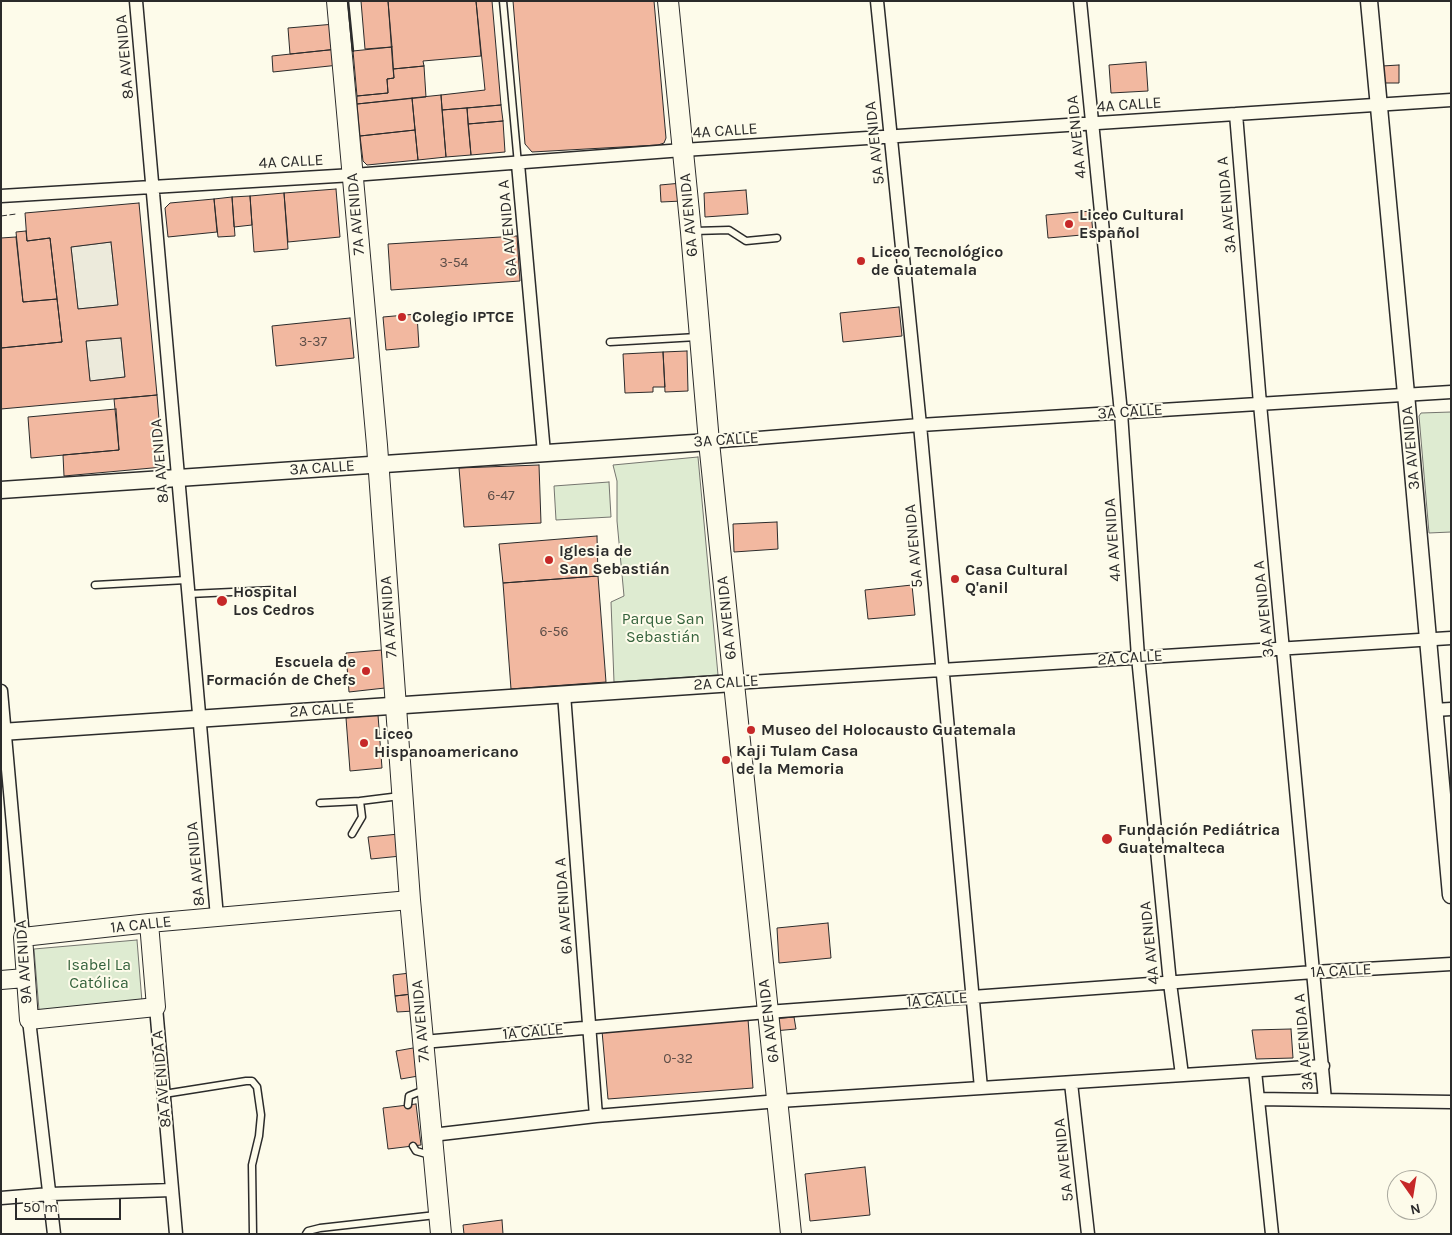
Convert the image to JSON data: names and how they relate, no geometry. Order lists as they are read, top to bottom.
{
  "streets": {
    "main road": [
      "7A AVENIDA",
      "6A AVENIDA",
      "1A CALLE",
      "9A AVENIDA",
      "8A AVENIDA A"
    ],
    "street": [
      "8A AVENIDA",
      "4A CALLE",
      "4A AVENIDA",
      "5A AVENIDA",
      "3A AVENIDA A",
      "6A AVENIDA A",
      "3A CALLE",
      "3A AVENIDA",
      "2A CALLE"
    ]
  },
  "crossings": [
    ["8A AVENIDA", "4A CALLE"],
    ["8A AVENIDA", "3A CALLE"],
    ["8A AVENIDA", "2A CALLE"],
    ["8A AVENIDA", "1A CALLE"],
    ["4A CALLE", "4A AVENIDA"],
    ["4A CALLE", "5A AVENIDA"],
    ["4A CALLE", "3A AVENIDA A"],
    ["4A CALLE", "7A AVENIDA"],
    ["4A CALLE", "6A AVENIDA"],
    ["4A CALLE", "6A AVENIDA A"],
    ["4A CALLE", "3A AVENIDA"],
    ["4A AVENIDA", "3A CALLE"],
    ["4A AVENIDA", "2A CALLE"],
    ["4A AVENIDA", "1A CALLE"],
    ["5A AVENIDA", "3A CALLE"],
    ["5A AVENIDA", "2A CALLE"],
    ["5A AVENIDA", "1A CALLE"],
    ["3A AVENIDA A", "3A CALLE"],
    ["3A AVENIDA A", "2A CALLE"],
    ["3A AVENIDA A", "1A CALLE"],
    ["7A AVENIDA", "3A CALLE"],
    ["7A AVENIDA", "2A CALLE"],
    ["7A AVENIDA", "1A CALLE"],
    ["6A AVENIDA", "3A CALLE"],
    ["6A AVENIDA", "2A CALLE"],
    ["6A AVENIDA", "1A CALLE"],
    ["6A AVENIDA A", "3A CALLE"],
    ["6A AVENIDA A", "2A CALLE"],
    ["6A AVENIDA A", "1A CALLE"],
    ["3A CALLE", "3A AVENIDA"],
    ["3A AVENIDA", "2A CALLE"],
    ["2A CALLE", "9A AVENIDA"],
    ["1A CALLE", "9A AVENIDA"],
    ["1A CALLE", "8A AVENIDA A"]
  ],
  "parks": ["Parque San Sebastián", "Isabel La Católica"],
  "places": [
    "Liceo Cultural Español",
    "Liceo Tecnológico de Guatemala",
    "Colegio IPTCE",
    "Iglesia de San Sebastián",
    "Casa Cultural Q'anil",
    "Hospital Los Cedros",
    "Escuela de Formación de Chefs",
    "Museo del Holocausto Guatemala",
    "Liceo Hispanoamericano",
    "Kaji Tulam Casa de la Memoria",
    "Fundación Pediátrica Guatemalteca"
  ],
  "house_numbers": [
    "3-54",
    "3-37",
    "6-47",
    "6-56",
    "0-32"
  ],
  "scale_bar": "50 m",
  "north": "bottom"
}
